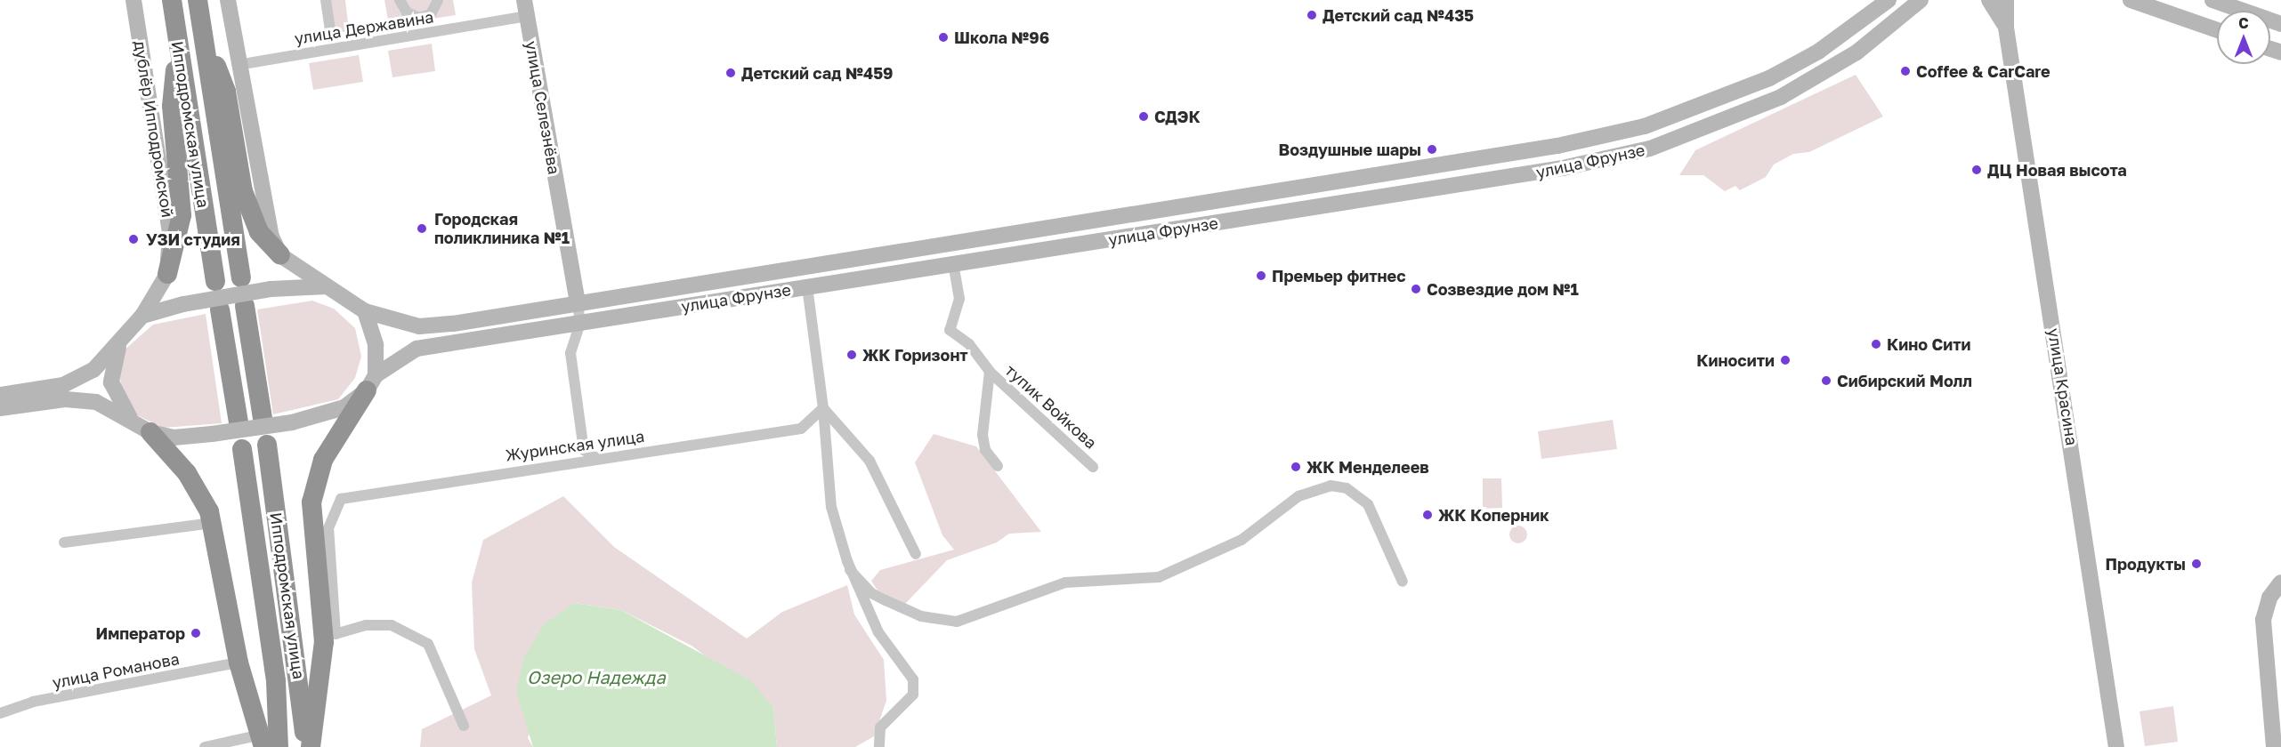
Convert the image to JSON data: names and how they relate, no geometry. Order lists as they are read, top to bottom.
{
  "streets": {
    "highway": ["Ипподромская улица"],
    "main road": [
      "улица Селезнёва",
      "дублёр Ипподромской",
      "улица Фрунзе",
      "улица Красина"
    ],
    "street": [
      "улица Державина",
      "тупик Войкова",
      "Журинская улица",
      "улица Романова"
    ]
  },
  "crossings": [
    ["улица Державина", "улица Селезнёва"],
    ["улица Селезнёва", "улица Фрунзе"],
    ["улица Селезнёва", "Журинская улица"]
  ],
  "water": ["Озеро Надежда"],
  "places": [
    "Детский сад №435",
    "Школа №96",
    "Coffee & CarCare",
    "Детский сад №459",
    "СДЭК",
    "Воздушные шары",
    "ДЦ Новая высота",
    "Городская поликлиника №1",
    "УЗИ студия",
    "Премьер фитнес",
    "Созвездие дом №1",
    "Кино Сити",
    "ЖК Горизонт",
    "Киносити",
    "Сибирский Молл",
    "ЖК Менделеев",
    "ЖК Коперник",
    "Продукты",
    "Император"
  ],
  "north": "top"
}
